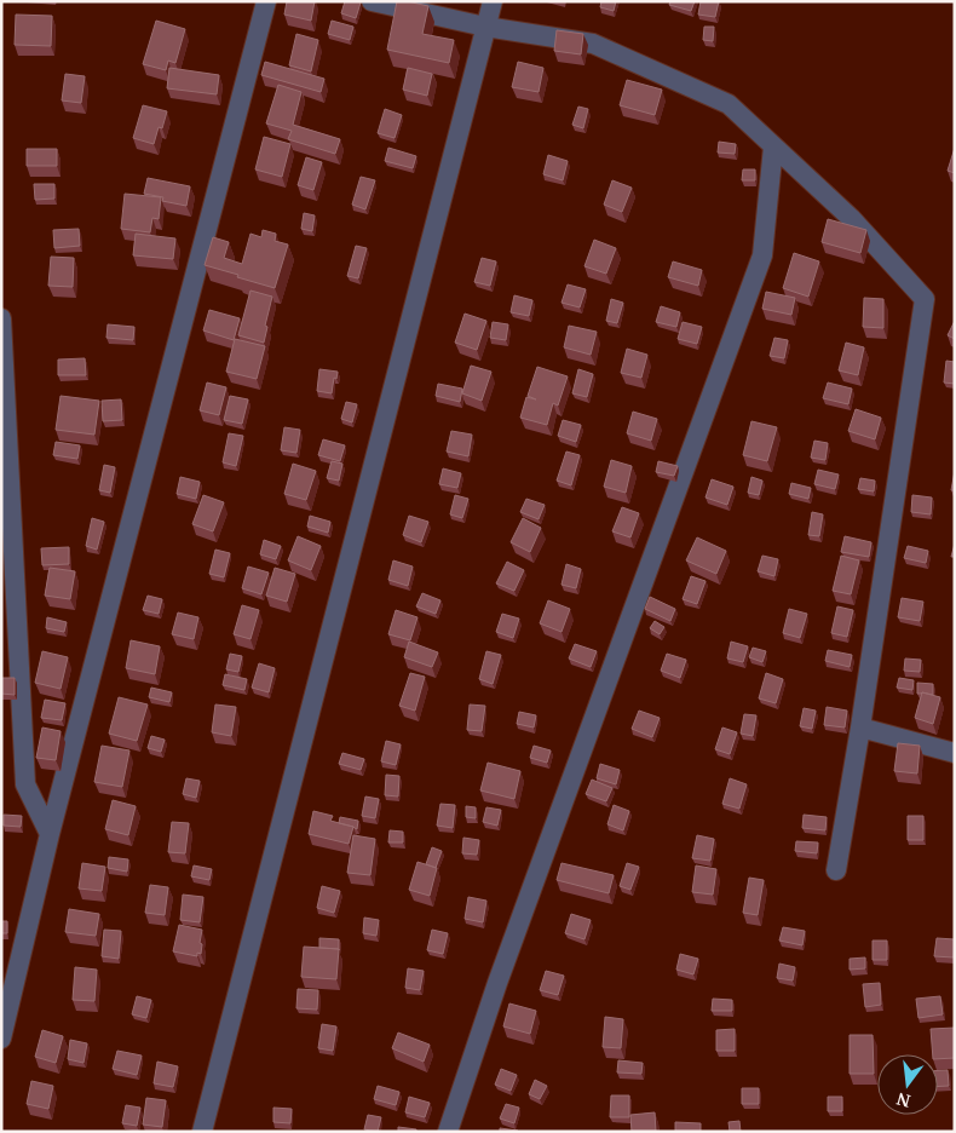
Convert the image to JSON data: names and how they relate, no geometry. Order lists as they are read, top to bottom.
{
  "north": "bottom"
}
